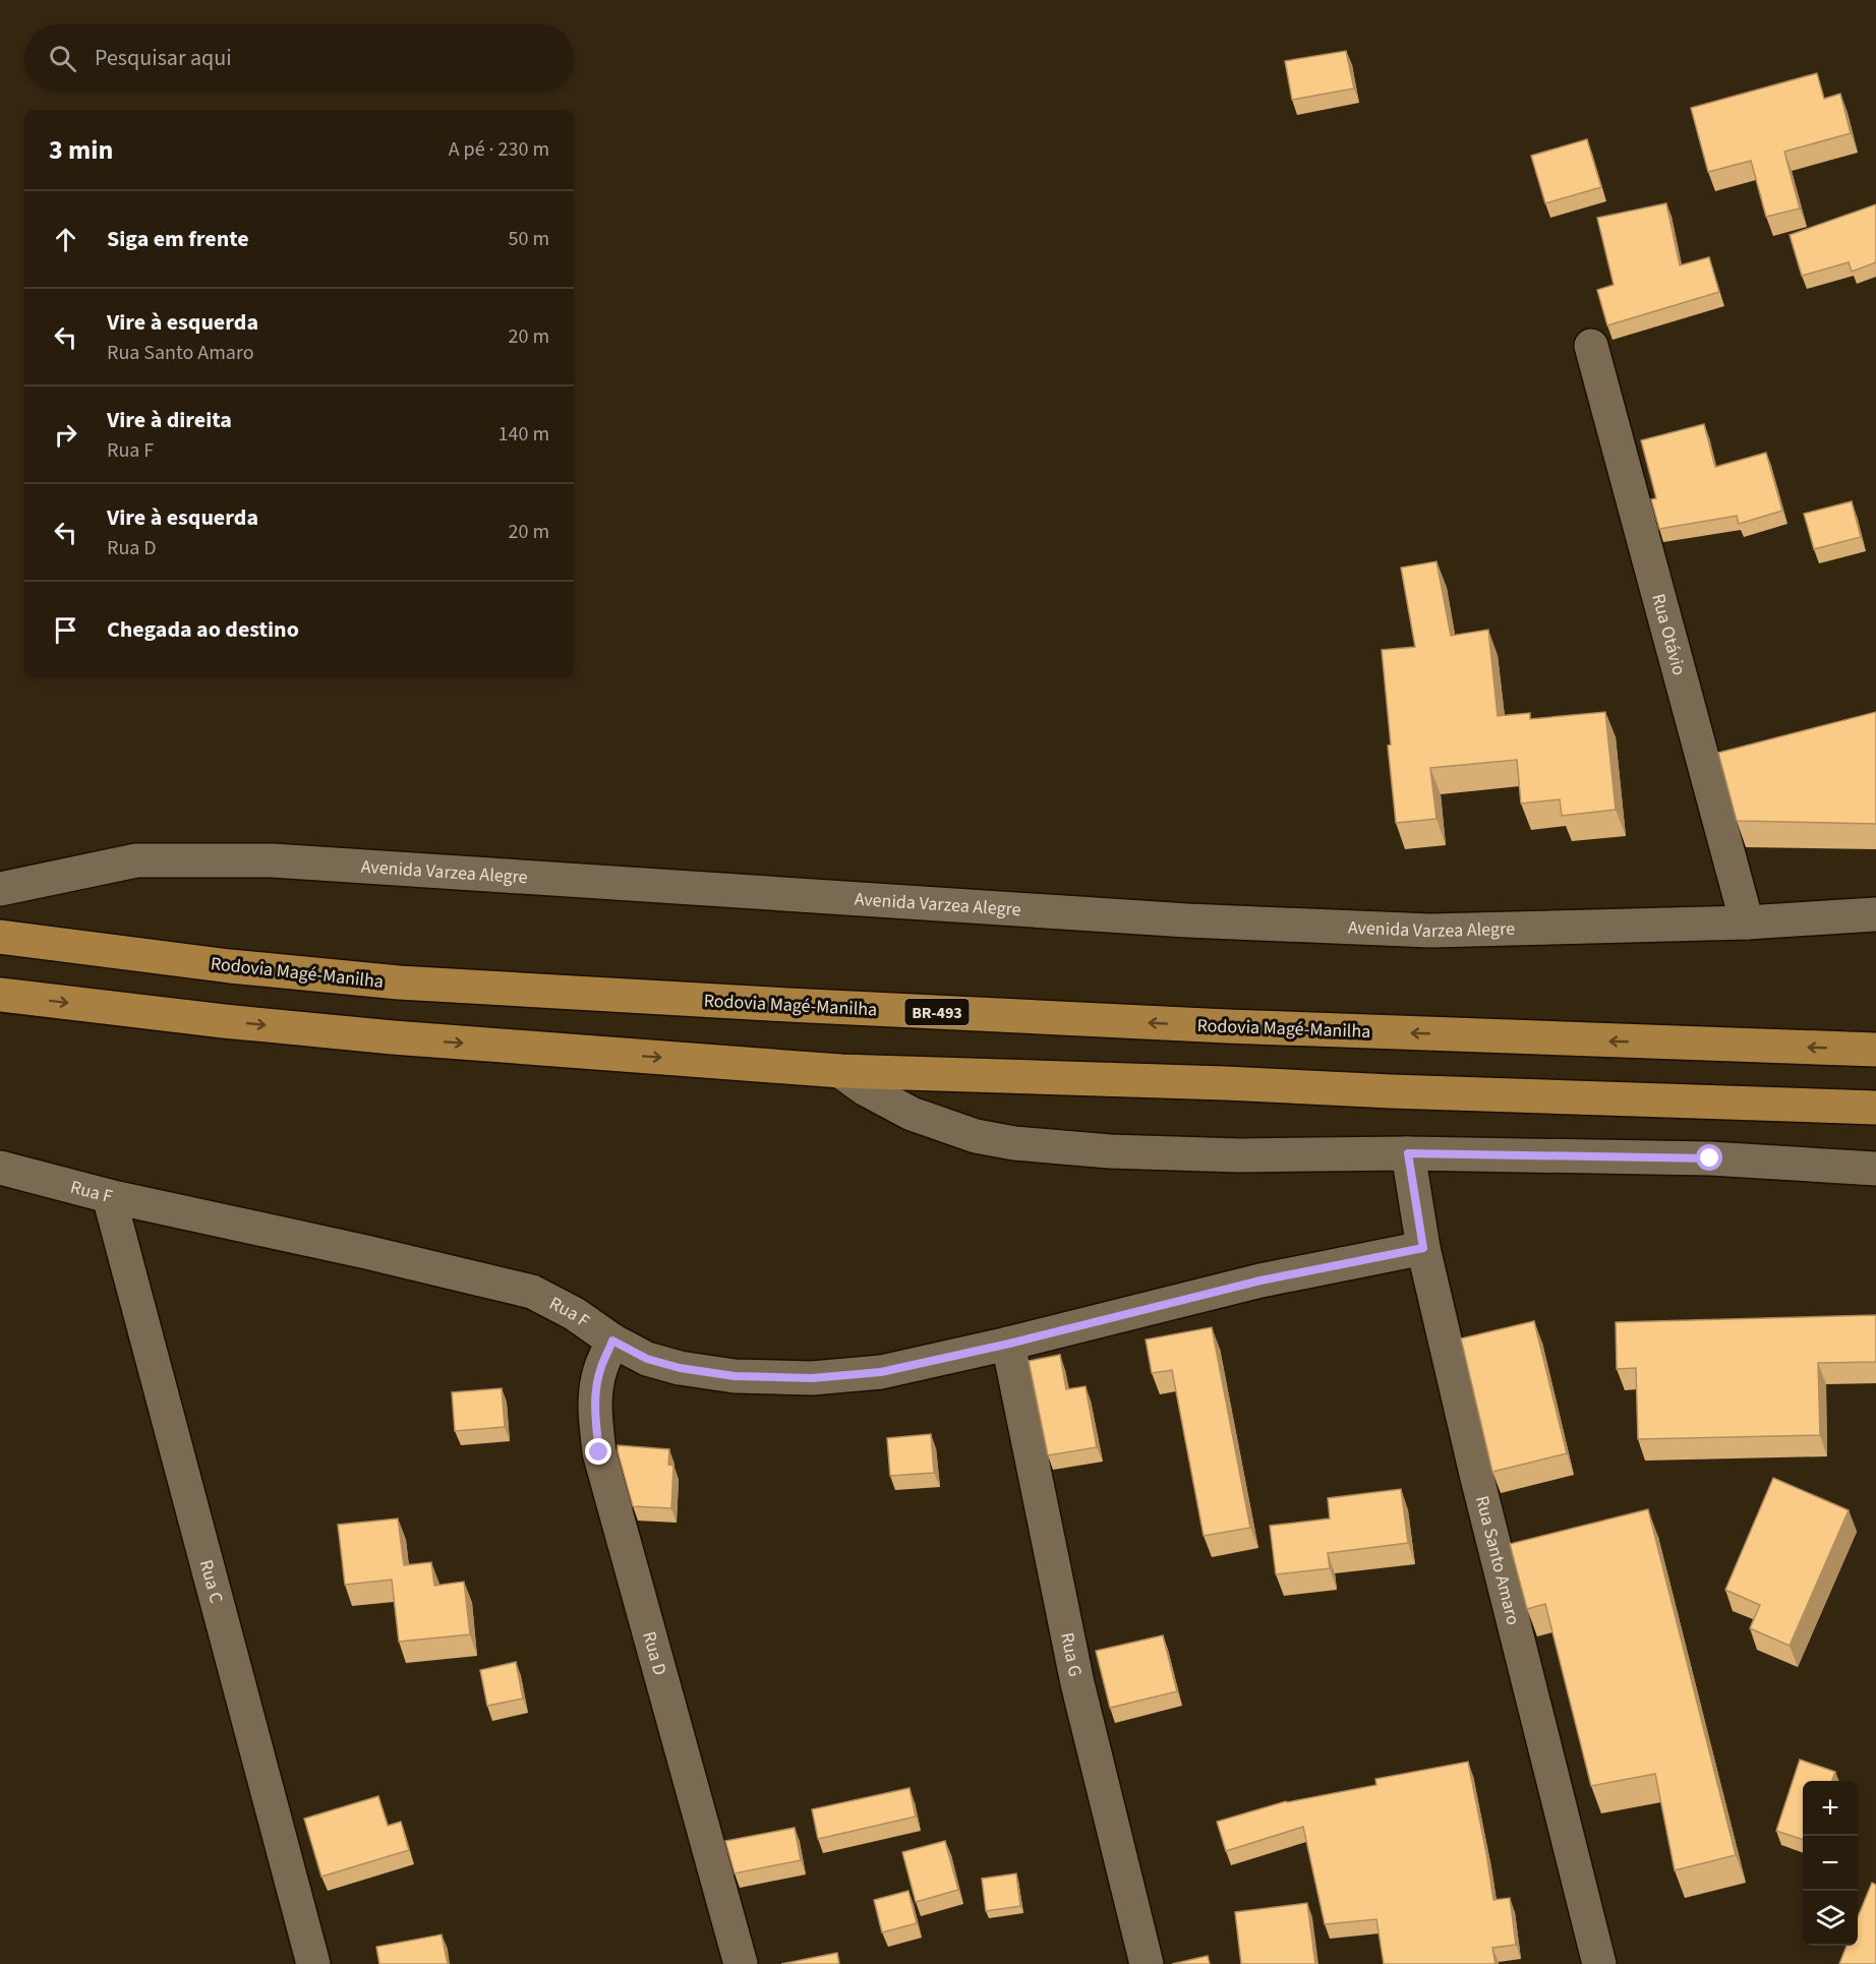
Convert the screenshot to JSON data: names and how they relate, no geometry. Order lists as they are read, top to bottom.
{
  "streets": {
    "highway": ["Rodovia Magé-Manilha", "BR-493"],
    "street": [
      "Rua Otávio",
      "Avenida Varzea Alegre",
      "Rua F",
      "Rua Santo Amaro",
      "Rua C",
      "Rua D",
      "Rua G"
    ]
  },
  "crossings": [
    ["Rua Otávio", "Avenida Varzea Alegre"],
    ["Rua F", "Rua Santo Amaro"],
    ["Rua F", "Rua C"],
    ["Rua F", "Rua D"],
    ["Rua F", "Rua G"]
  ],
  "page": {
    "search": "Pesquisar aqui",
    "heading": ["3 min", "A pé · 230 m"],
    "list": [
      ["Siga em frente", "50 m"],
      ["Vire à esquerda", "Rua Santo Amaro", "20 m"],
      ["Vire à direita", "Rua F", "140 m"],
      ["Vire à esquerda", "Rua D", "20 m"],
      "Chegada ao destino"
    ],
    "map_buttons": ["+", "−"]
  }
}
